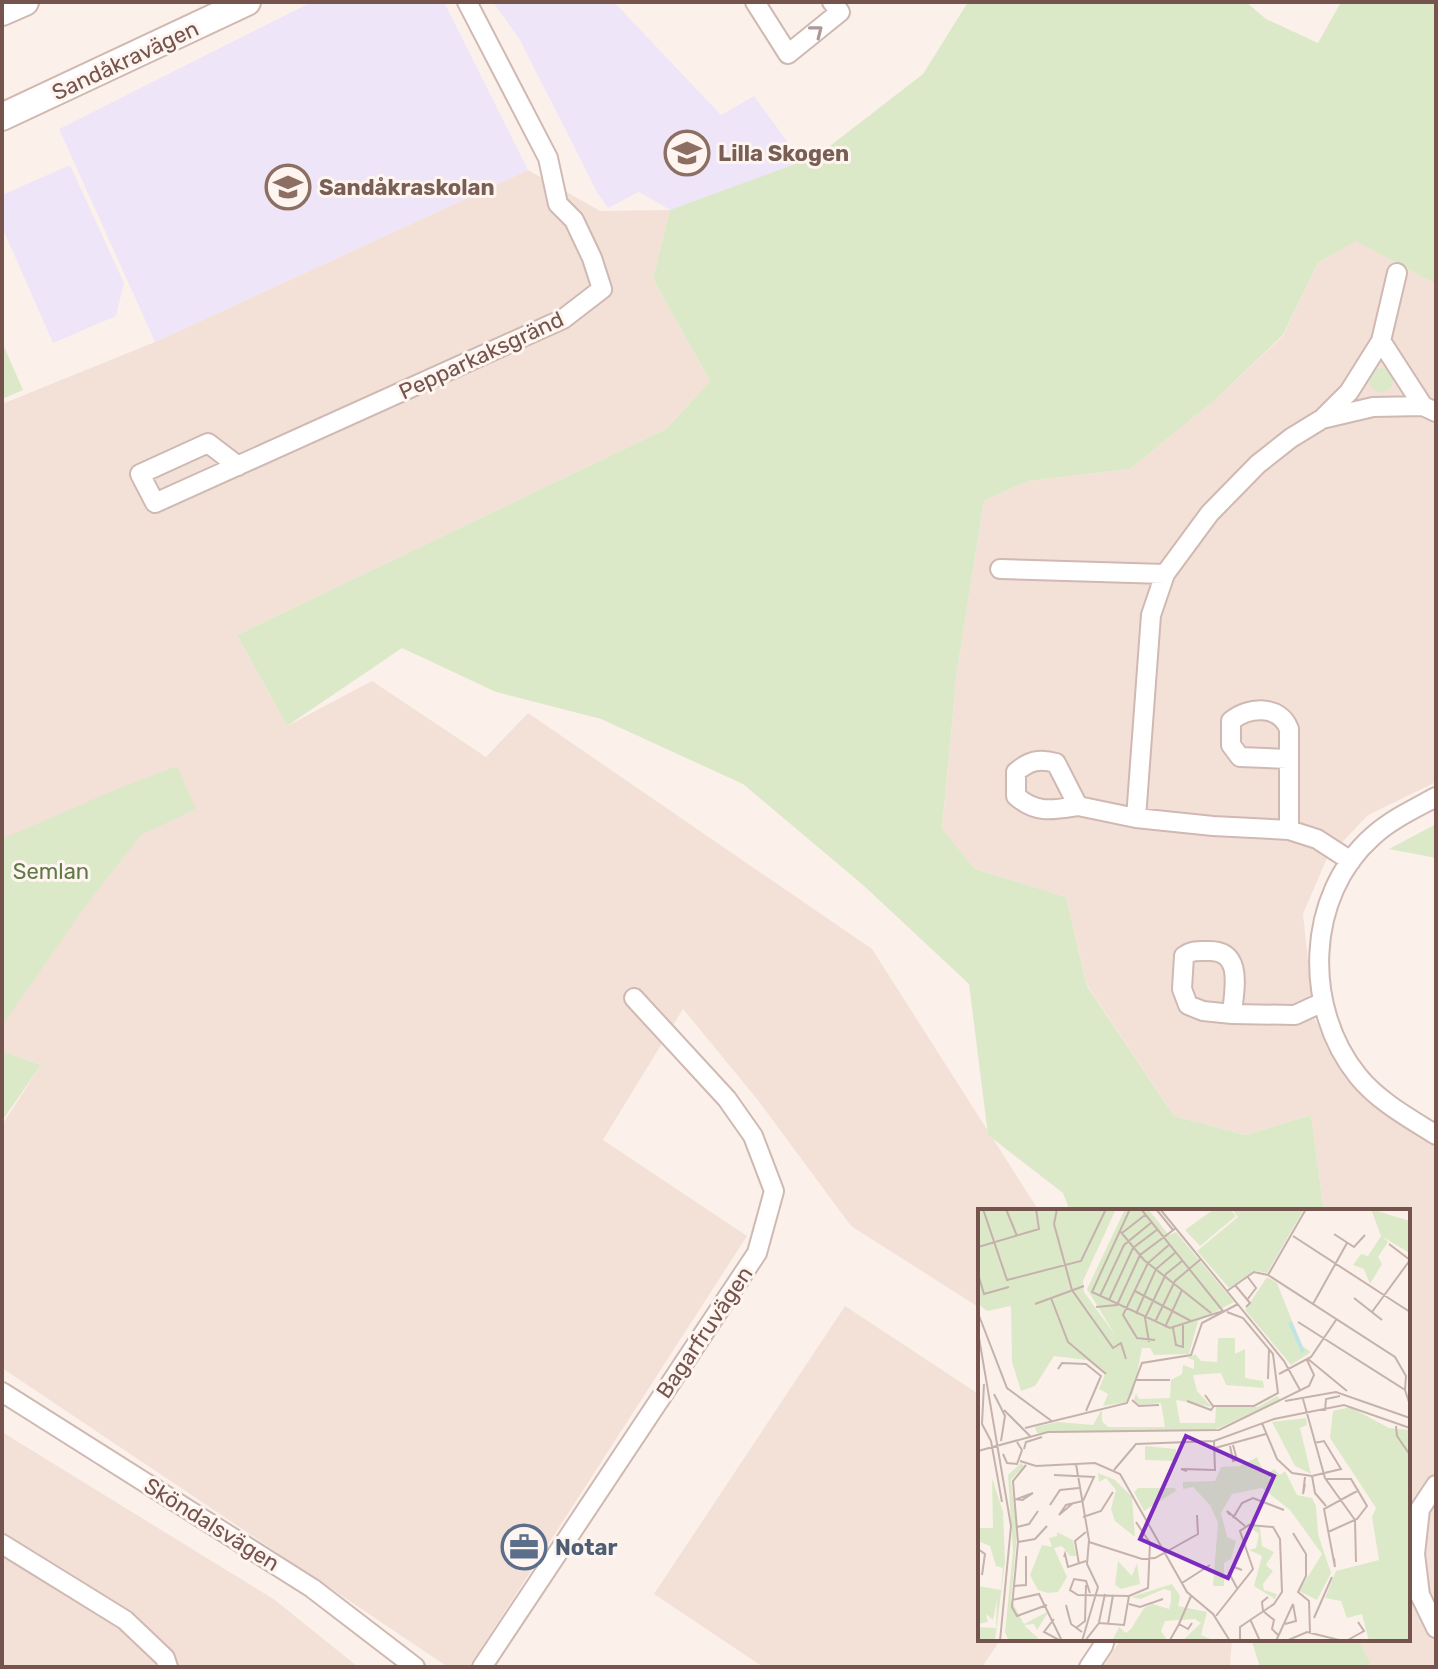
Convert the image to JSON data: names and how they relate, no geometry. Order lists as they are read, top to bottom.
{
  "streets": {
    "street": [
      "Sandåkravägen",
      "Pepparkaksgränd",
      "Bagarfruvägen",
      "Sköndalsvägen"
    ]
  },
  "parks": ["Semlan"],
  "places": {
    "school or university": ["Lilla Skogen", "Sandåkraskolan"],
    "office": ["Notar"]
  }
}
